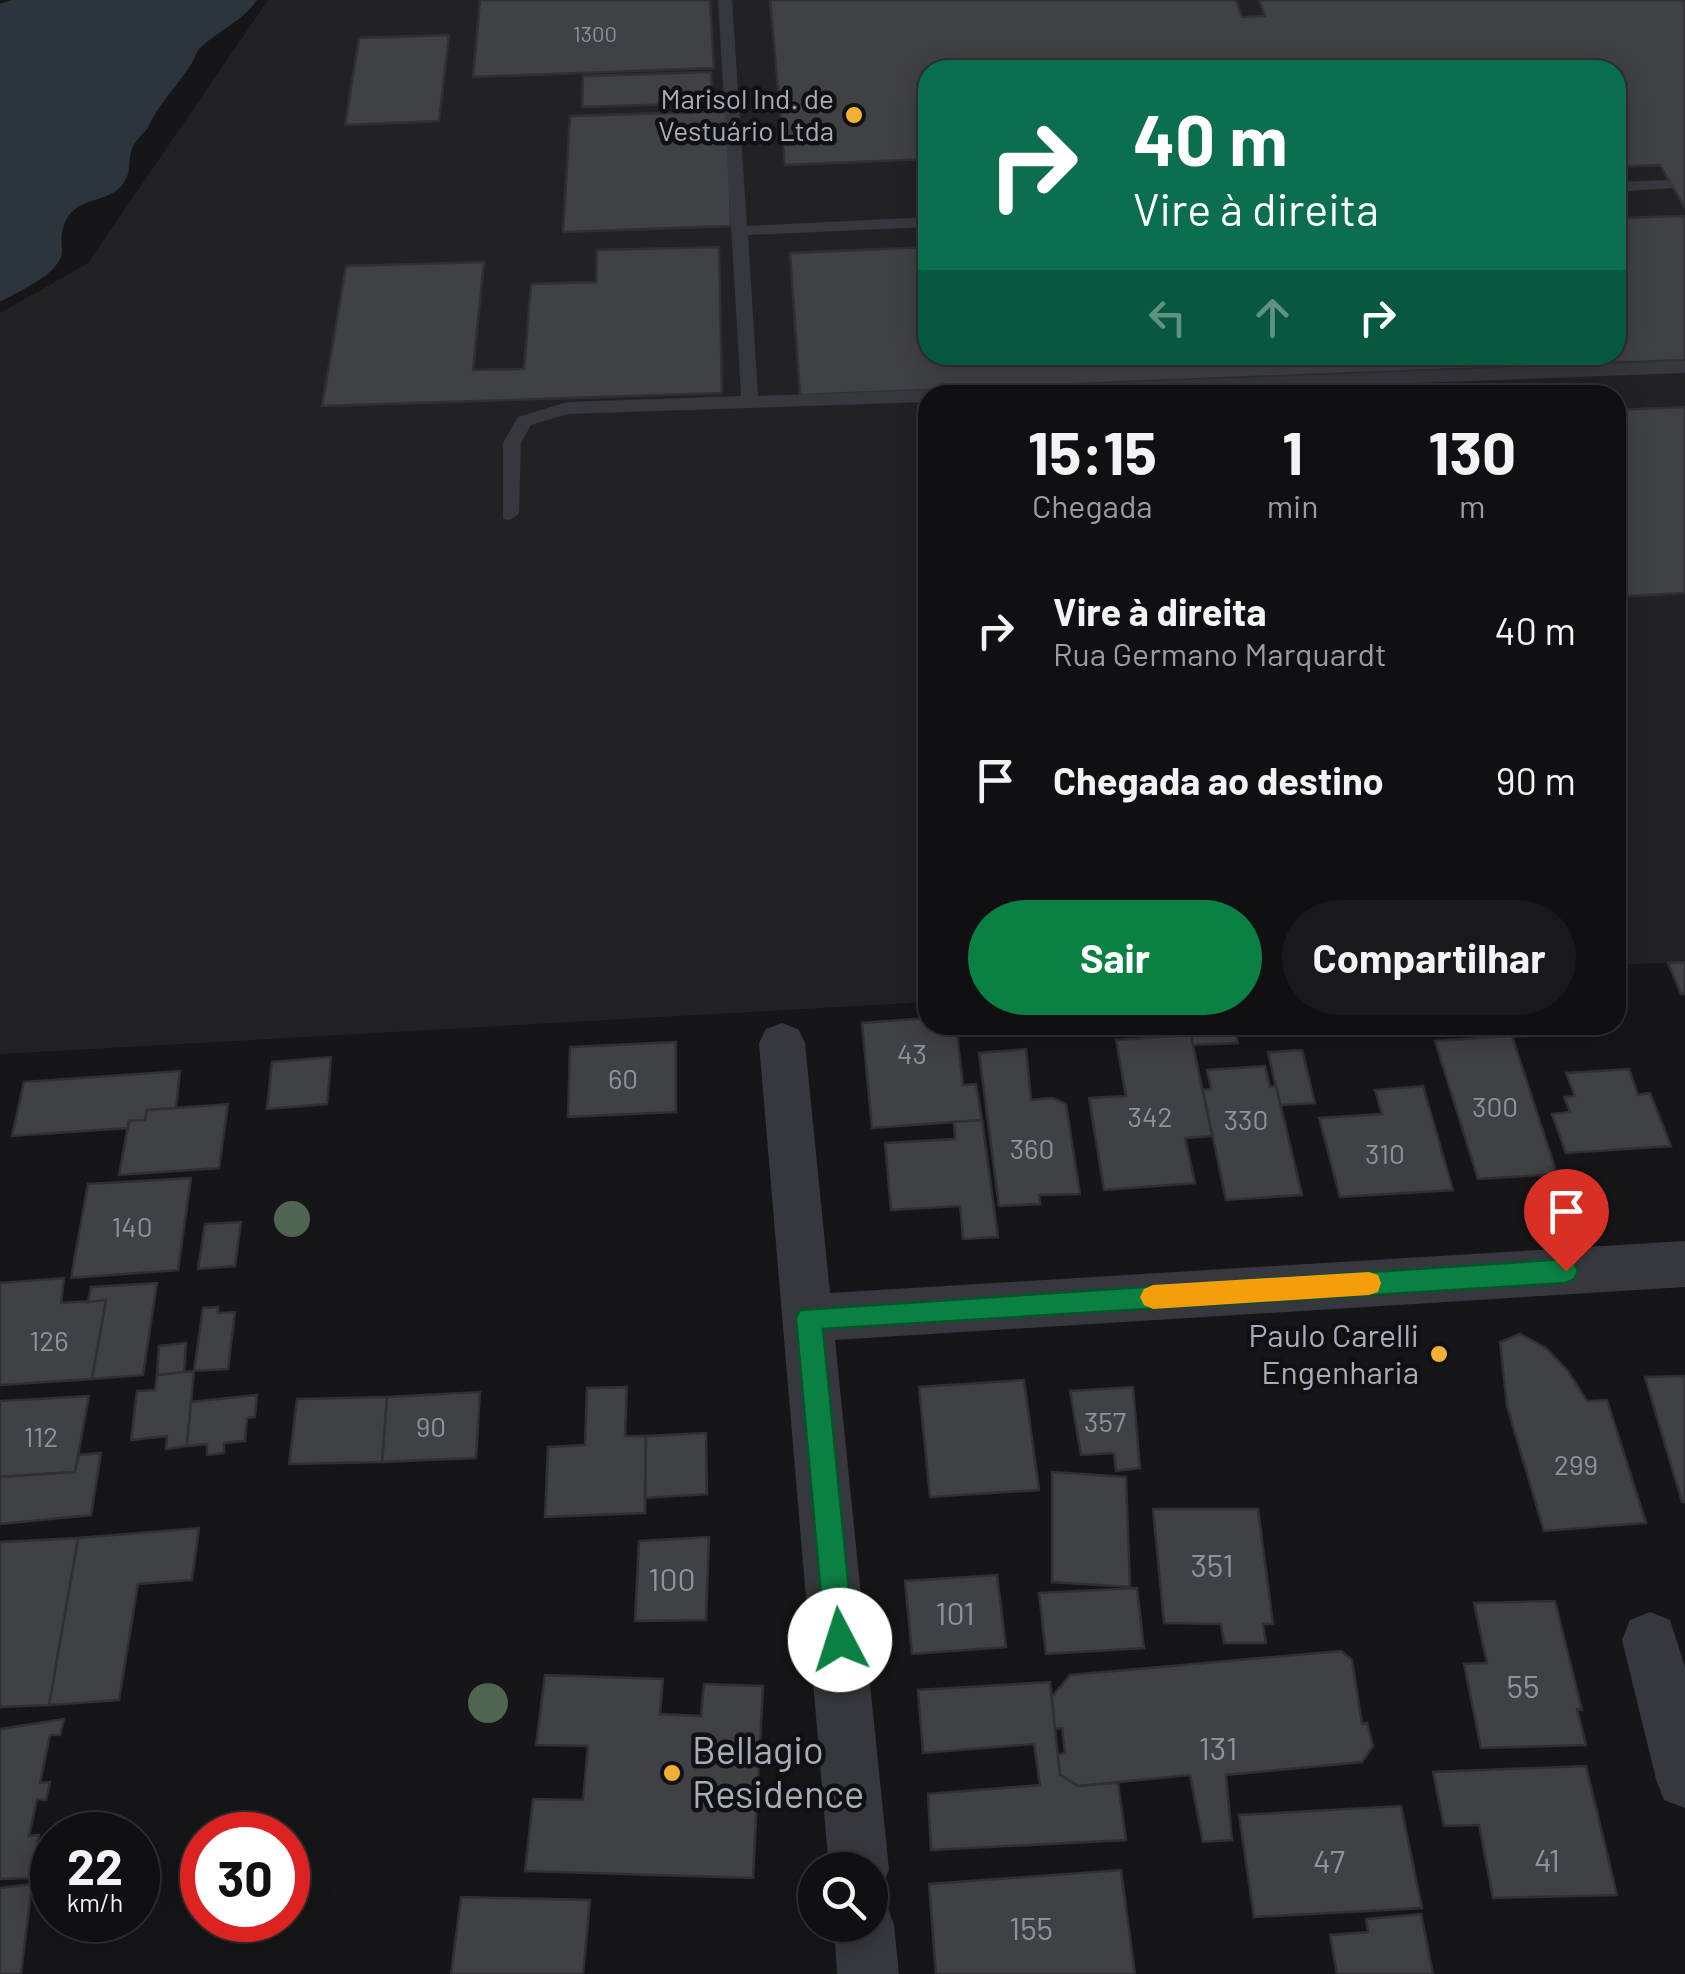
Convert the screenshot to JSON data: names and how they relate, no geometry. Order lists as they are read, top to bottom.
{
  "places": ["Marisol Ind. de Vestuário Ltda", "Paulo Carelli Engenharia", "Bellagio Residence"],
  "house_numbers": [
    "1300",
    "43",
    "60",
    "300",
    "342",
    "330",
    "360",
    "310",
    "140",
    "126",
    "357",
    "90",
    "112",
    "299",
    "351",
    "100",
    "101",
    "55",
    "131",
    "41",
    "47",
    "155"
  ],
  "page": {
    "turn": ["40 m", "Vire à direita"],
    "eta": [
      "15:15",
      "Chegada",
      "1",
      "min",
      "130",
      "m"
    ],
    "list": [
      {
        "name": "Vire à direita",
        "note": "Rua Germano Marquardt",
        "value": "40 m"
      },
      {
        "name": "Chegada ao destino",
        "value": "90 m"
      }
    ],
    "buttons": ["Sair", "Compartilhar"],
    "speed": "22 km/h",
    "limit": "30"
  }
}
